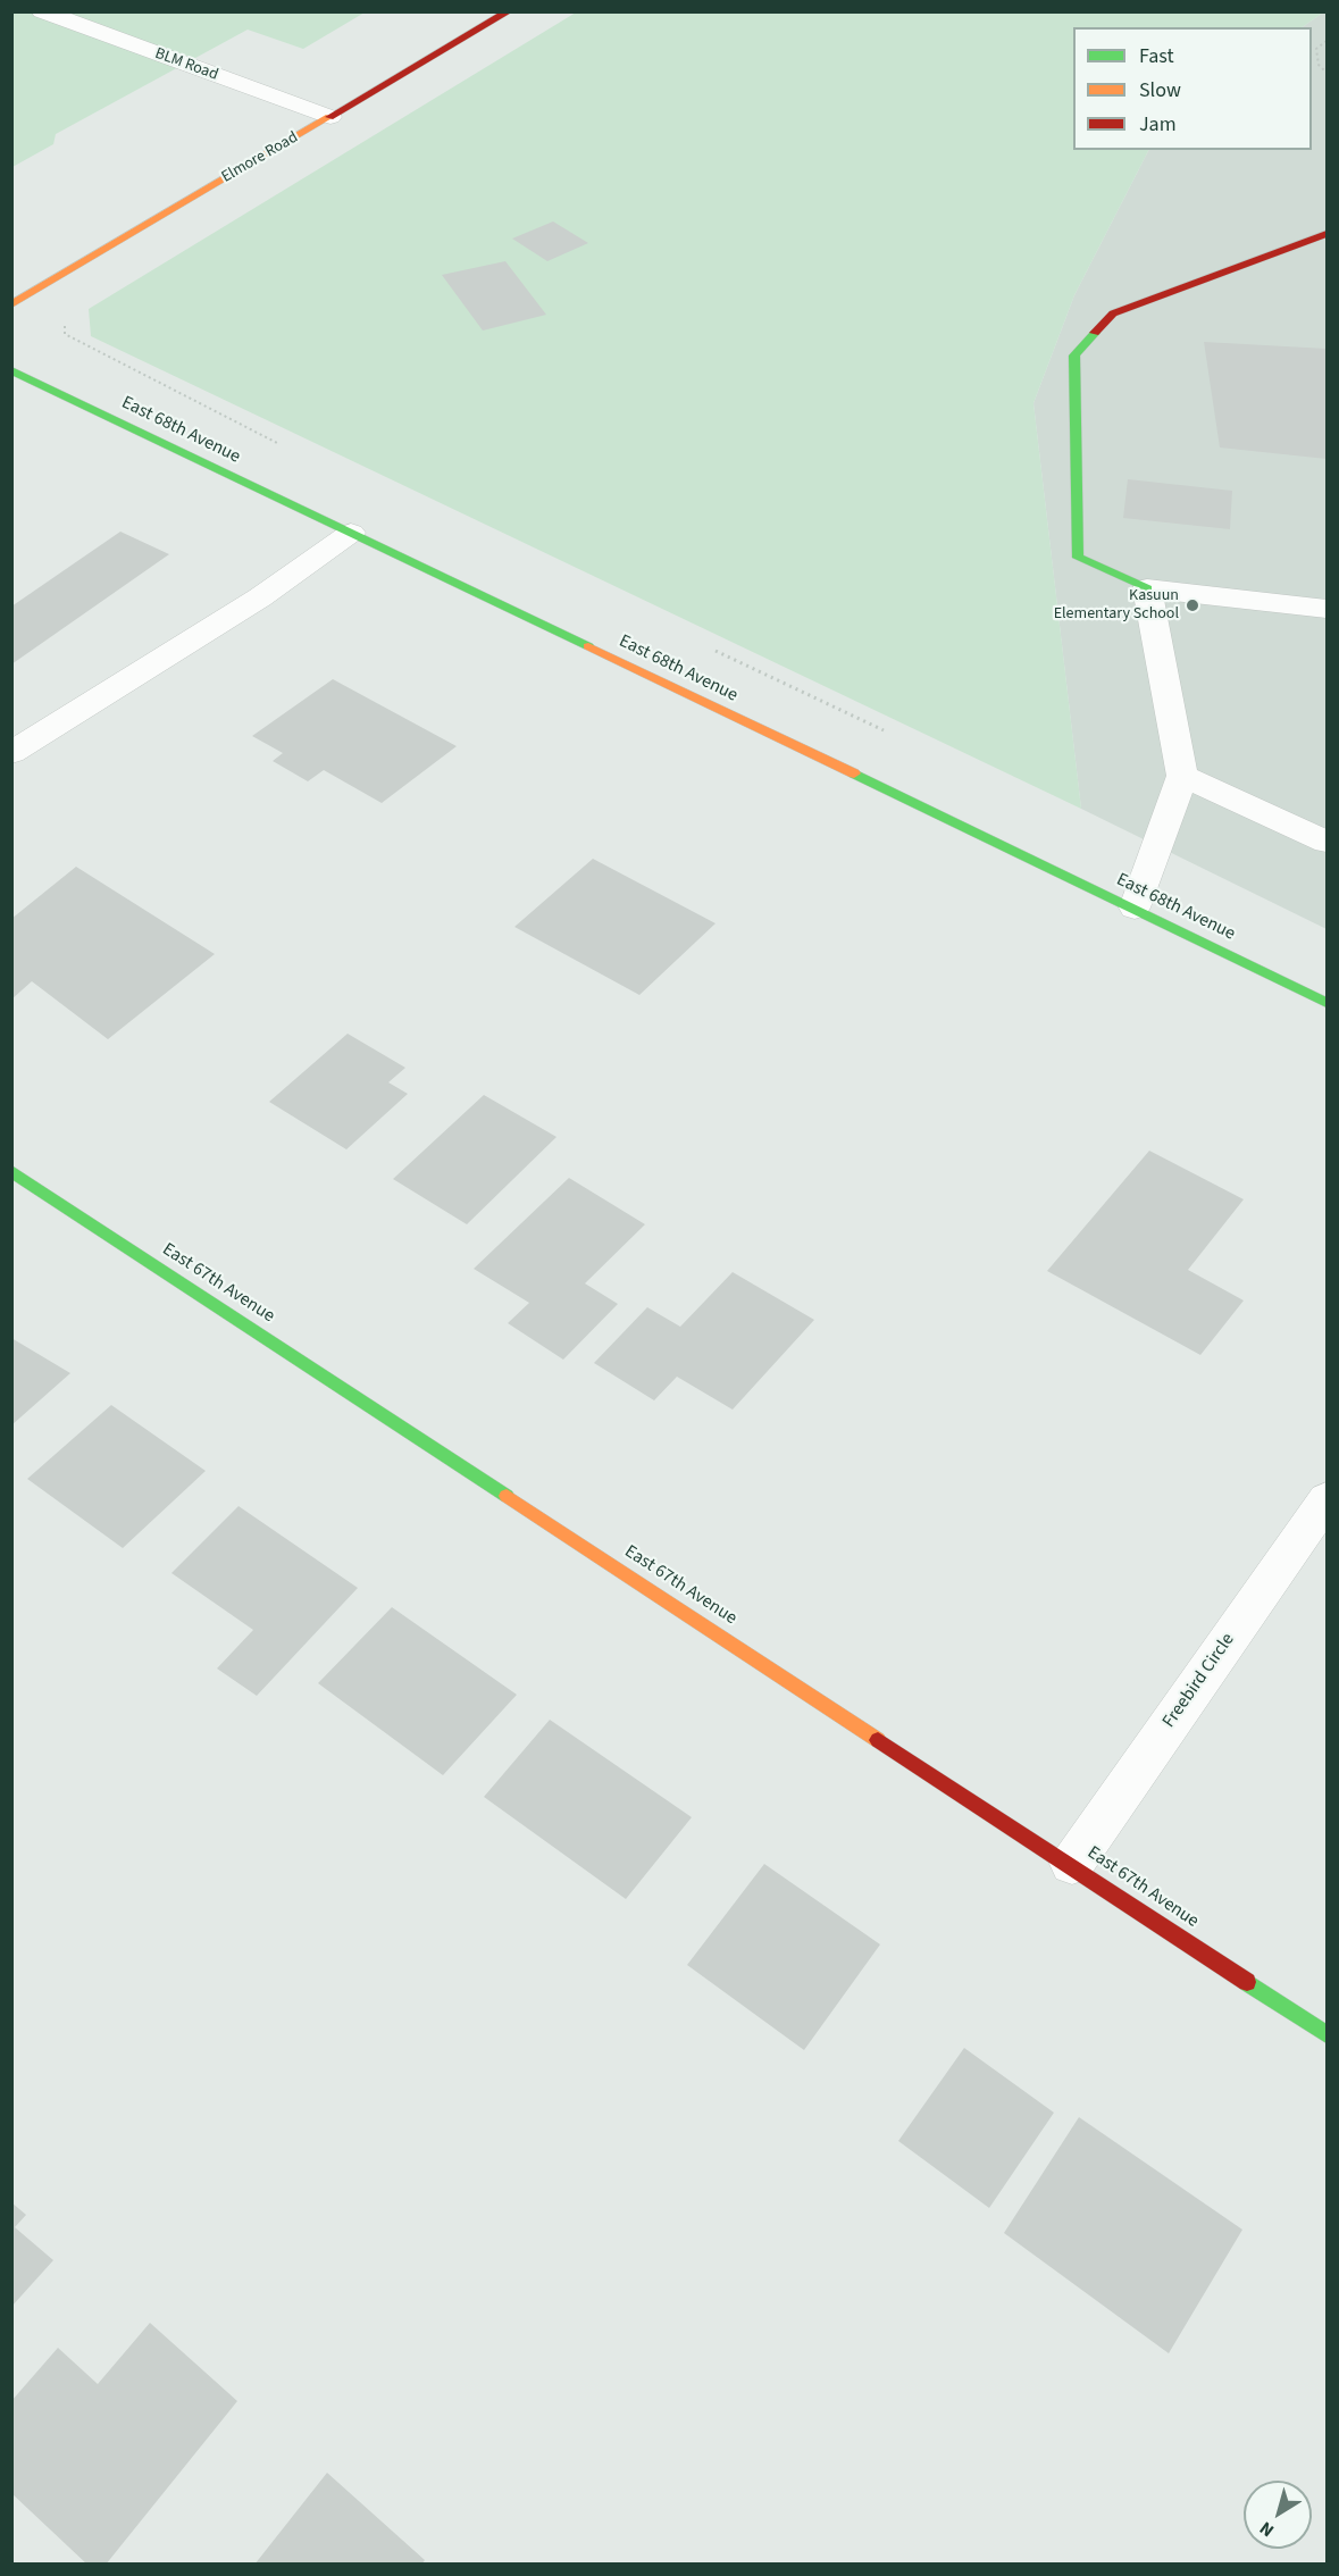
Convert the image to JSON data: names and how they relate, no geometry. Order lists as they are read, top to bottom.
{
  "streets": {
    "street": [
      "BLM Road",
      "Elmore Road",
      "East 68th Avenue",
      "East 67th Avenue",
      "Freebird Circle"
    ]
  },
  "crossings": [
    ["BLM Road", "Elmore Road"],
    ["East 67th Avenue", "Freebird Circle"]
  ],
  "places": ["Kasuun Elementary School"],
  "legend": ["Fast", "Slow", "Jam"],
  "north": "bottom left"
}
